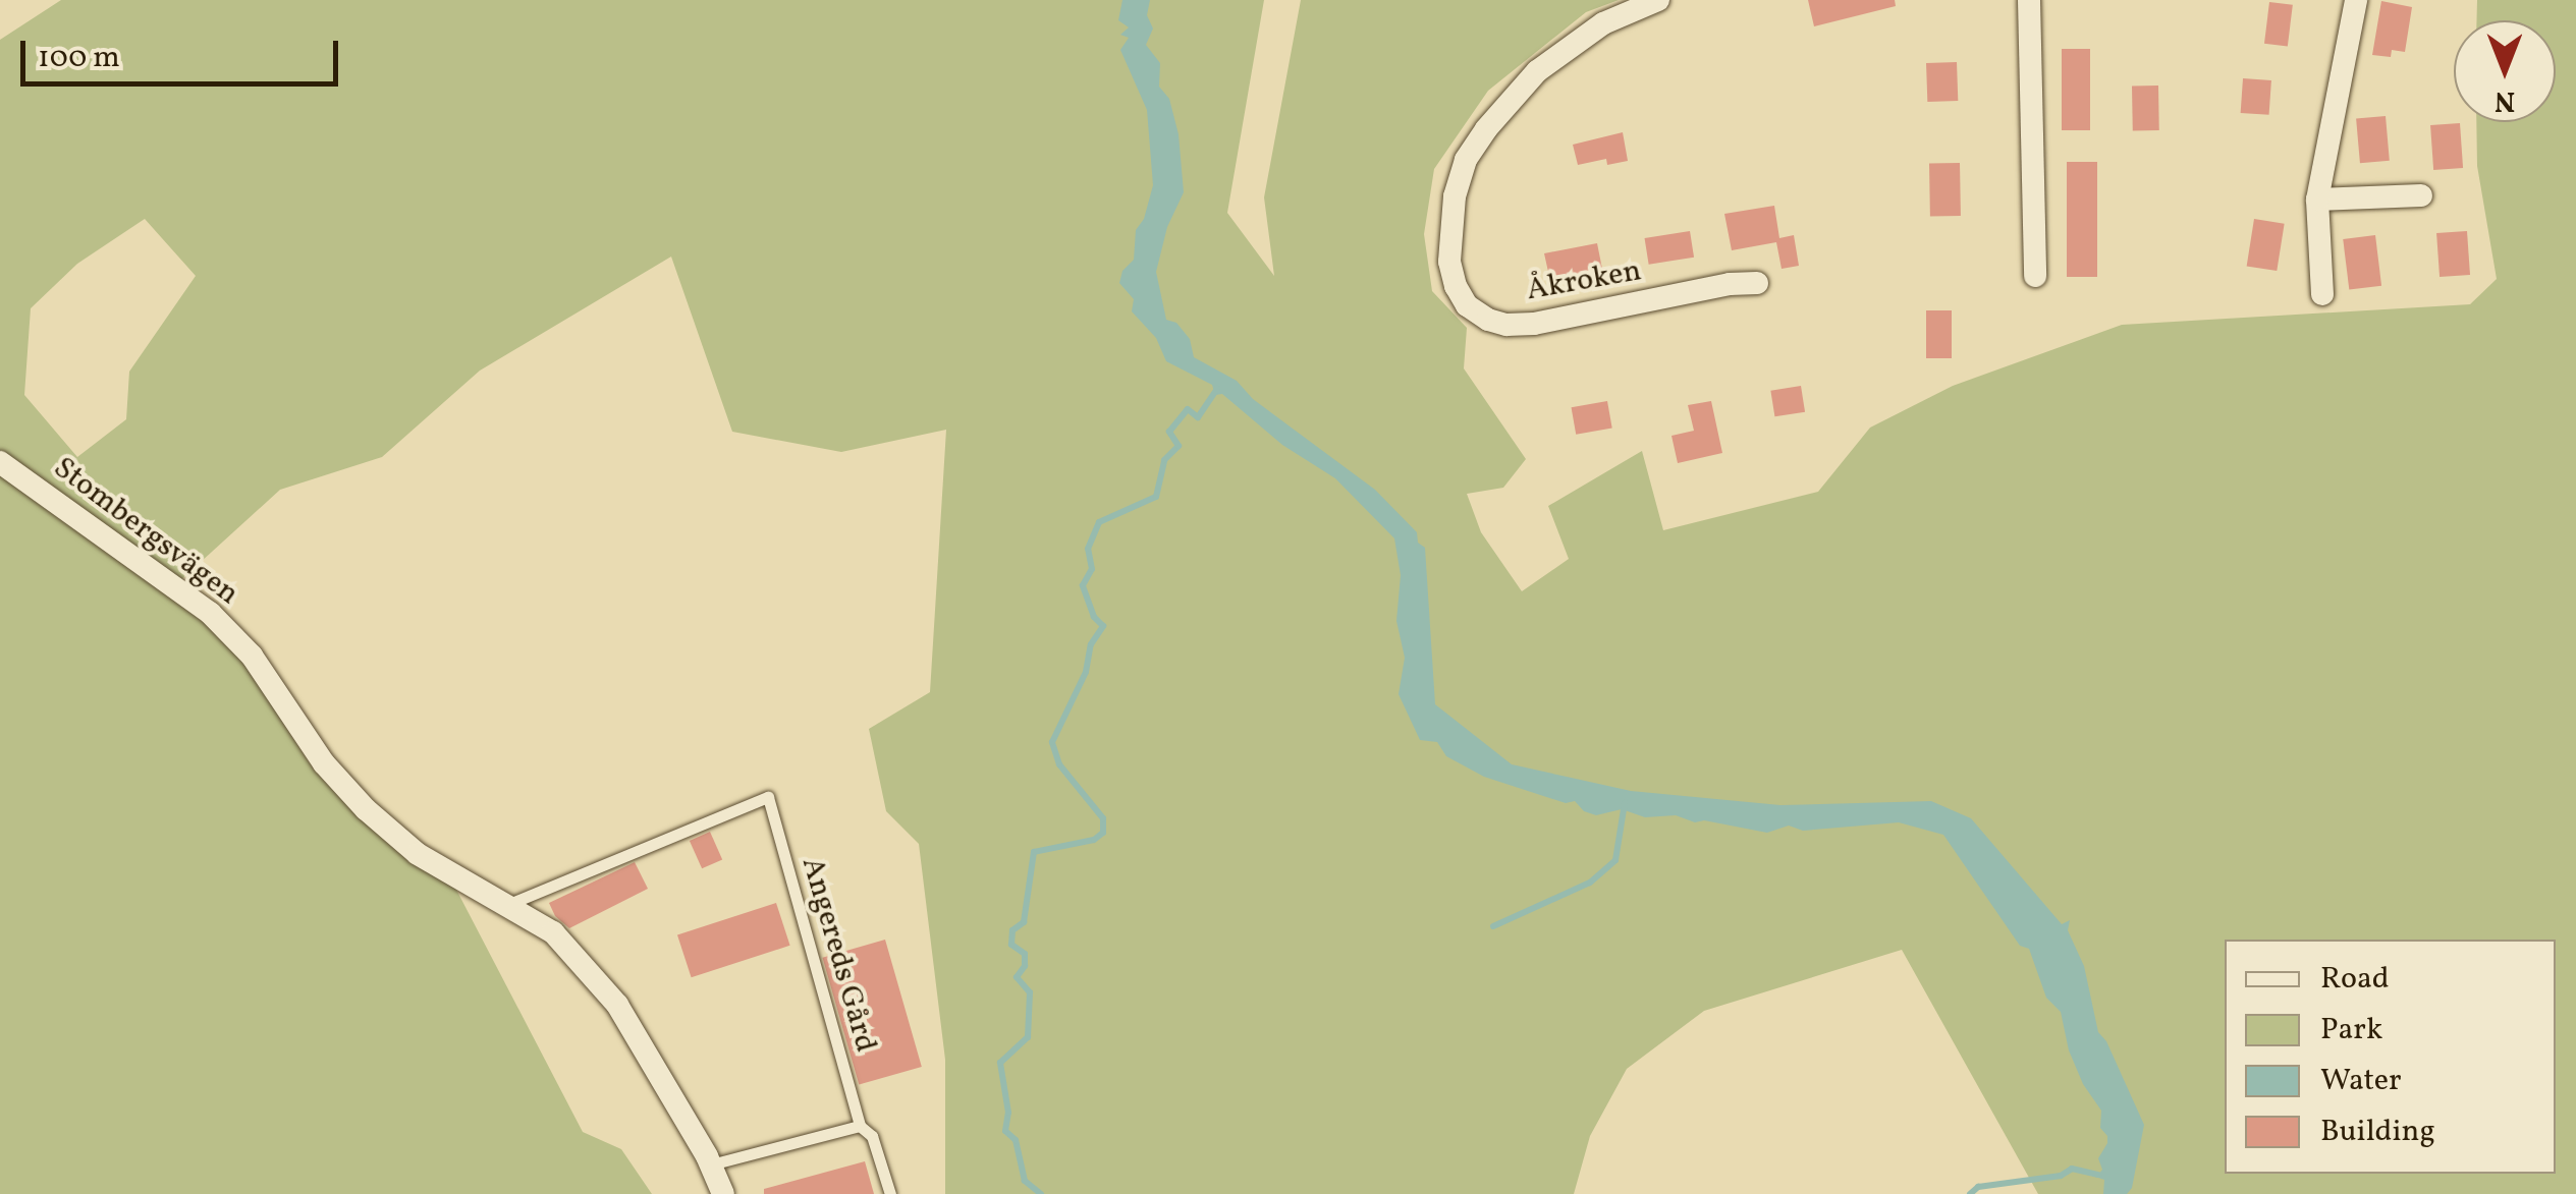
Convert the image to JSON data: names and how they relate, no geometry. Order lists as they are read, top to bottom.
{
  "streets": {
    "street": ["Åkroken", "Stombergsvägen"],
    "lane": ["Angereds Gård"]
  },
  "crossings": [
    ["Stombergsvägen", "Angereds Gård"]
  ],
  "legend": [
    "Road",
    "Park",
    "Water",
    "Building"
  ],
  "scale_bar": "100 m",
  "north": "bottom"
}
